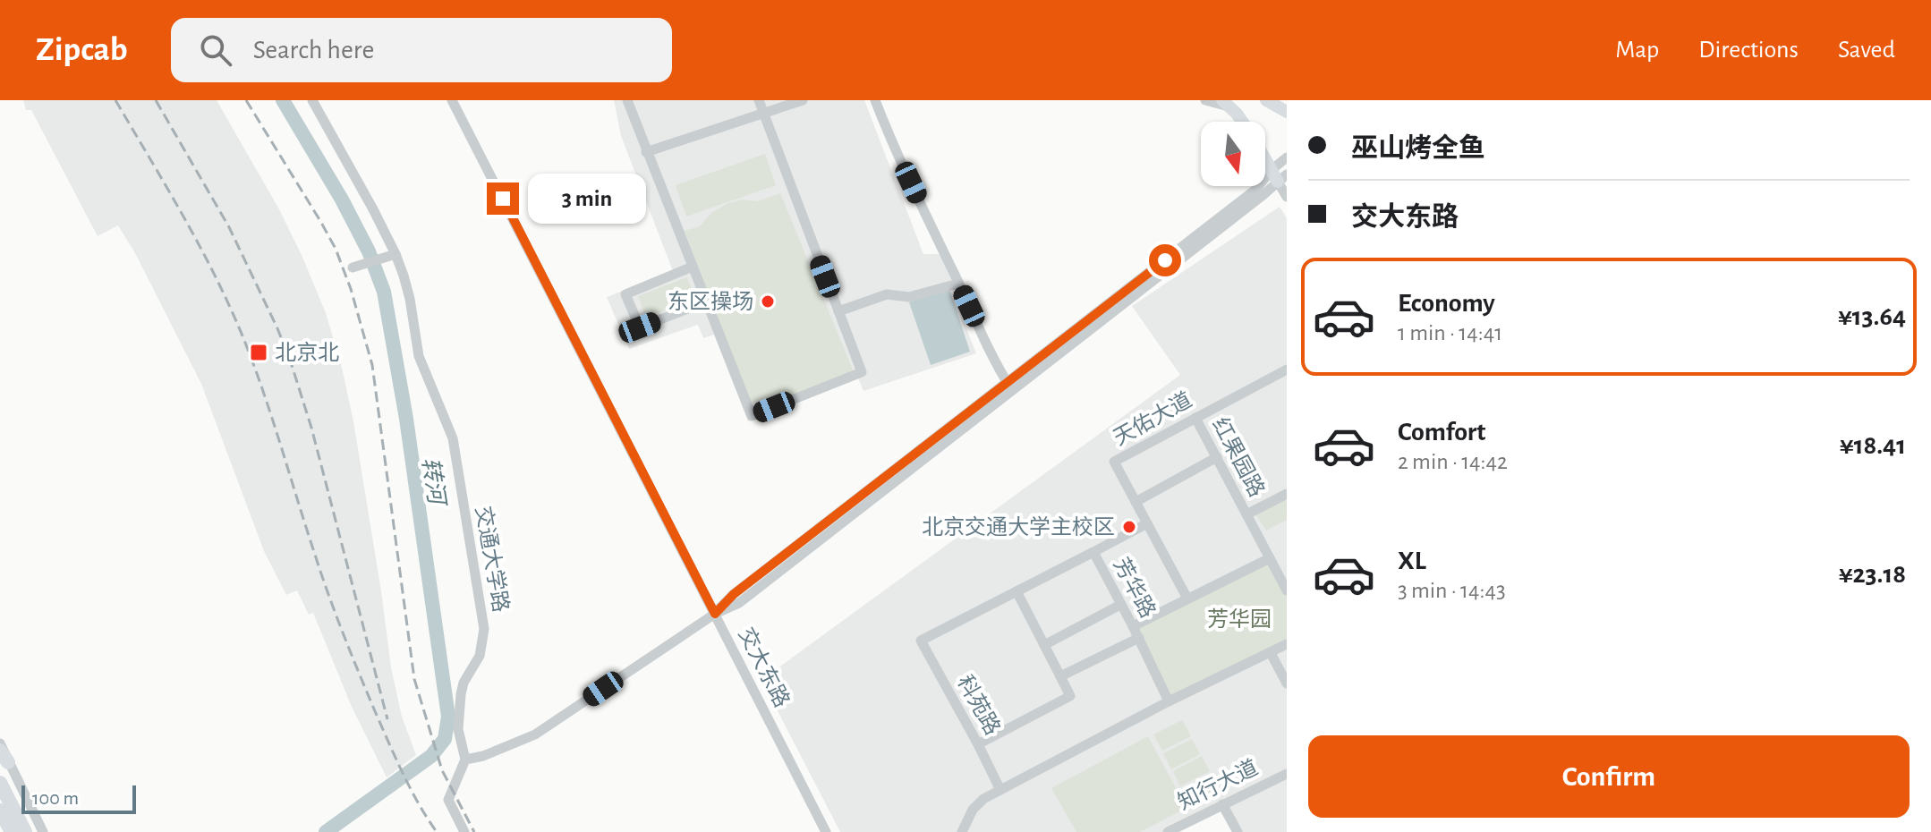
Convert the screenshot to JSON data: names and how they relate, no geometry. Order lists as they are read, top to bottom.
{
  "streets": {
    "street": [
      "天佑大道",
      "红果园路",
      "交通大学路",
      "芳华路",
      "交大东路",
      "科苑路",
      "知行大道"
    ]
  },
  "crossings": [
    ["天佑大道", "红果园路"],
    ["芳华路", "科苑路"]
  ],
  "water": ["转河"],
  "parks": ["芳华园"],
  "places": {
    "other": ["东区操场", "北京交通大学主校区"],
    "transit": ["北京北"]
  },
  "scale_bar": "100 m",
  "north": "bottom",
  "page": {
    "header": "Zipcab",
    "search": "Search here",
    "nav": ["Map", "Directions", "Saved"],
    "banner": ["巫山烤全鱼", "交大东路"],
    "bubble": "3 min",
    "list": [
      {
        "name": "Economy",
        "note": "1 min · 14:41",
        "value": "¥13.64"
      },
      {
        "name": "Comfort",
        "note": "2 min · 14:42",
        "value": "¥18.41"
      },
      {
        "name": "XL",
        "note": "3 min · 14:43",
        "value": "¥23.18"
      }
    ],
    "buttons": "Confirm",
    "scale": "100 m"
  }
}
